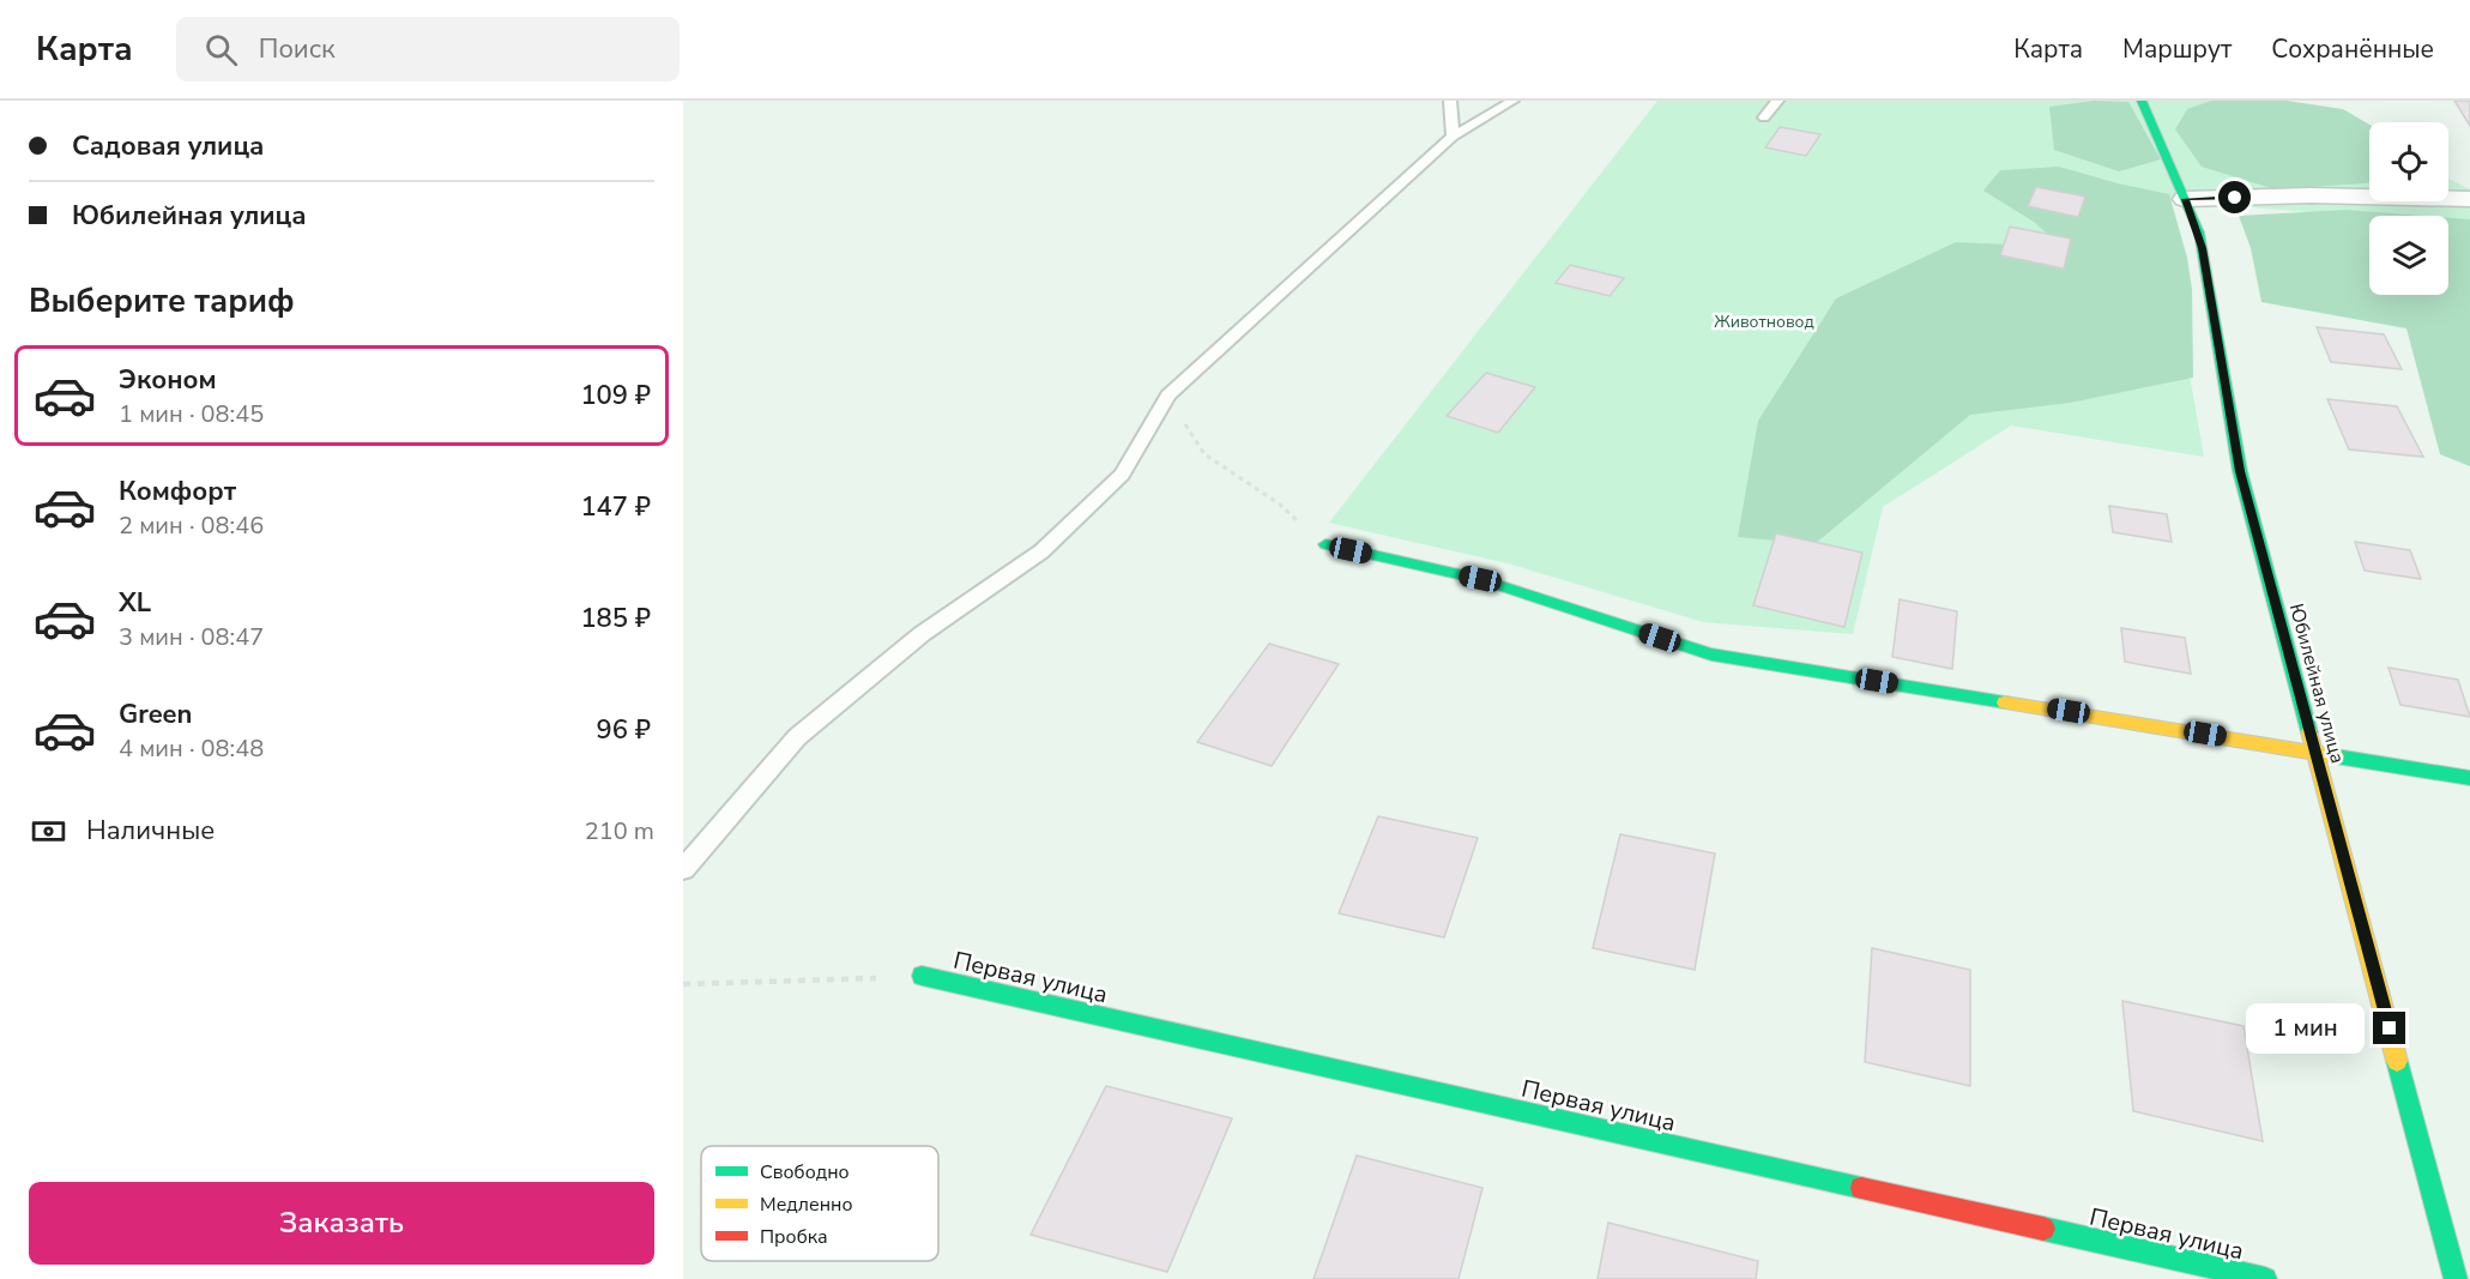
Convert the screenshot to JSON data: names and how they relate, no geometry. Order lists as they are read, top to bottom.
{
  "streets": {
    "street": ["Юбилейная улица", "Первая улица"]
  },
  "parks": ["Животновод"],
  "legend": ["Свободно", "Медленно", "Пробка"],
  "page": {
    "header": "Карта",
    "search": "Поиск",
    "nav": ["Карта", "Маршрут", "Сохранённые"],
    "banner": ["Садовая улица", "Юбилейная улица"],
    "heading": "Выберите тариф",
    "list": [
      {
        "name": "Эконом",
        "note": "1 мин · 08:45",
        "value": "109 ₽"
      },
      {
        "name": "Комфорт",
        "note": "2 мин · 08:46",
        "value": "147 ₽"
      },
      {
        "name": "XL",
        "note": "3 мин · 08:47",
        "value": "185 ₽"
      },
      {
        "name": "Green",
        "note": "4 мин · 08:48",
        "value": "96 ₽"
      }
    ],
    "pay": ["Наличные", "210 m"],
    "bubble": "1 мин",
    "buttons": "Заказать"
  }
}
